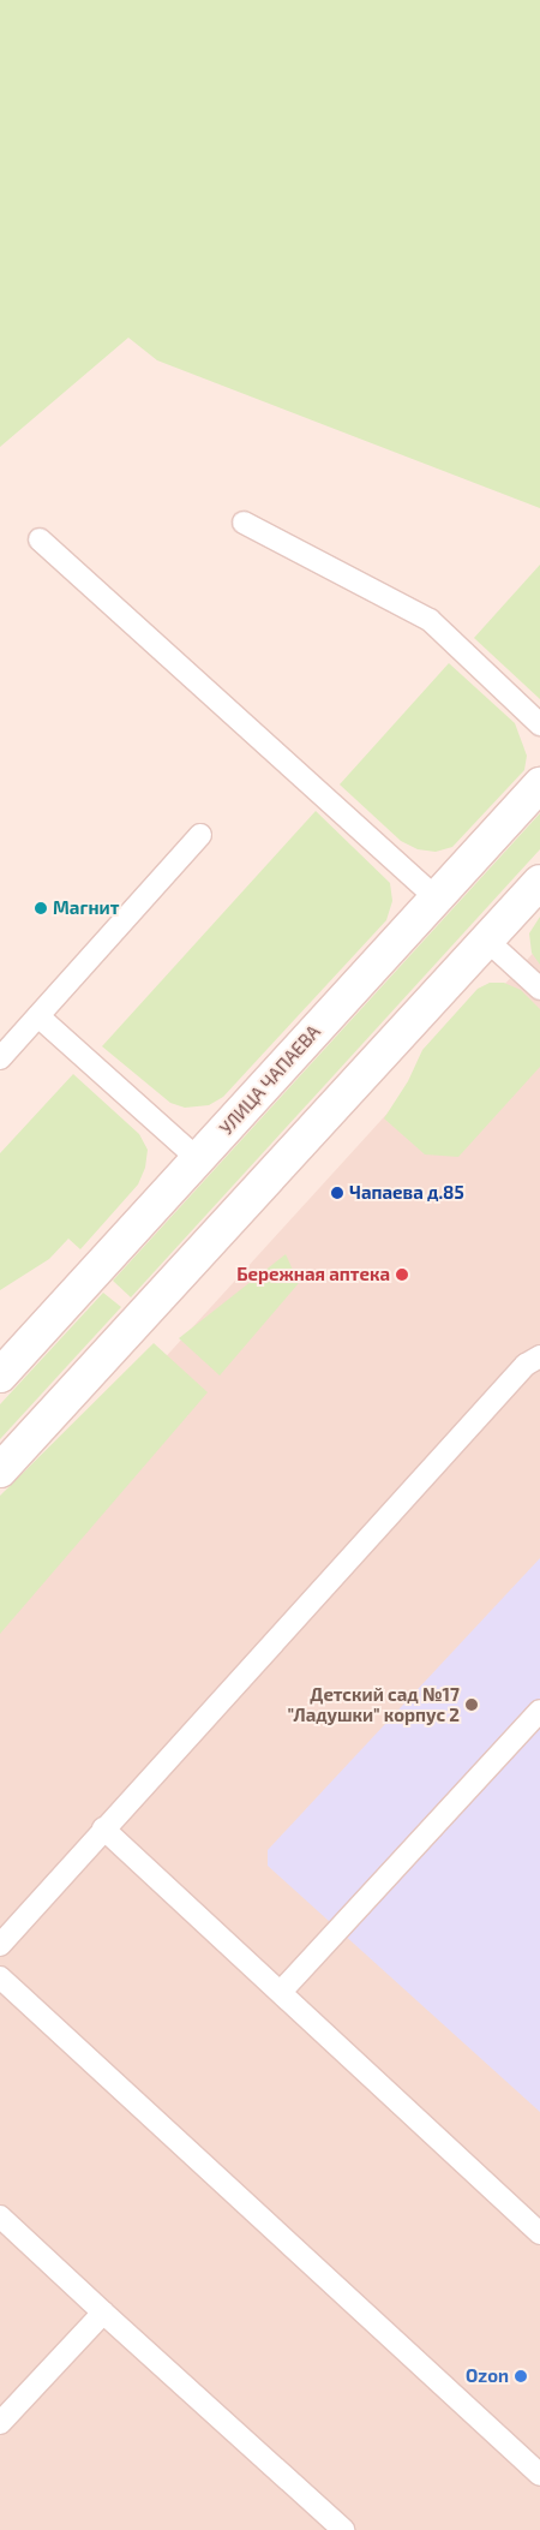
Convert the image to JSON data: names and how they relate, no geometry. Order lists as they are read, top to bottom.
{
  "streets": {
    "main road": ["УЛИЦА ЧАПАЕВА"]
  },
  "places": [
    "Магнит",
    "Чапаева д.85",
    "Бережная аптека",
    "Детский сад №17 \"Ладушки\" корпус 2",
    "Ozon"
  ]
}
